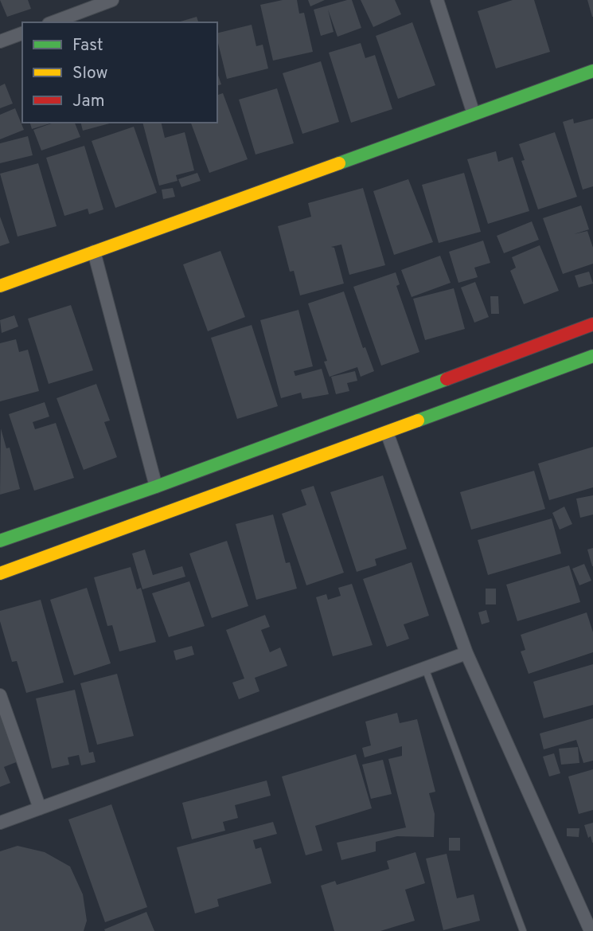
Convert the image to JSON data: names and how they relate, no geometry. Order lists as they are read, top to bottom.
{
  "legend": ["Fast", "Slow", "Jam"]
}
